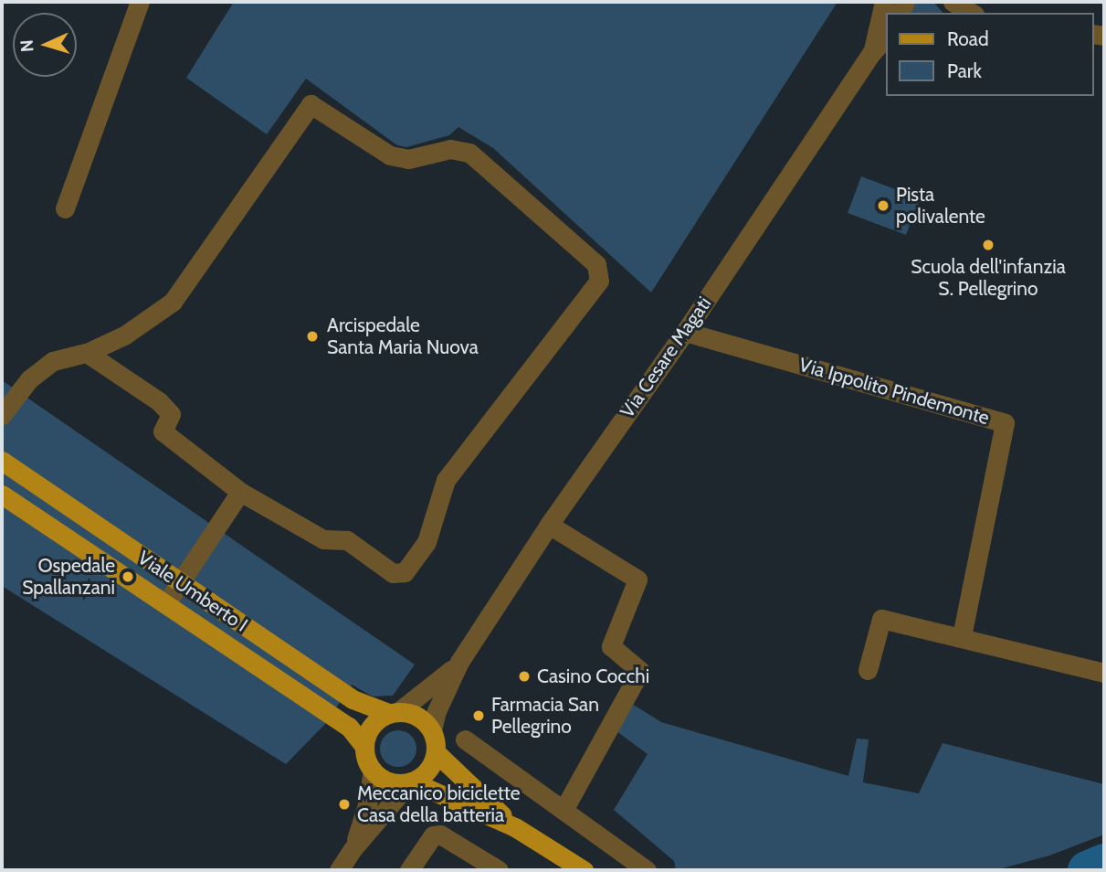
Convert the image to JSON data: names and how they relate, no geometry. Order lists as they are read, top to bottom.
{
  "streets": {
    "main road": ["Viale Umberto I"],
    "street": ["Via Cesare Magati", "Via Ippolito Pindemonte"]
  },
  "crossings": [
    ["Via Cesare Magati", "Via Ippolito Pindemonte"],
    ["Via Cesare Magati", "Viale Umberto I"]
  ],
  "places": [
    "Pista polivalente",
    "Scuola dell'infanzia S. Pellegrino",
    "Arcispedale Santa Maria Nuova",
    "Ospedale Spallanzani",
    "Casino Cocchi",
    "Farmacia San Pellegrino",
    "Meccanico biciclette Casa della batteria"
  ],
  "legend": ["Road", "Park"],
  "north": "left"
}
